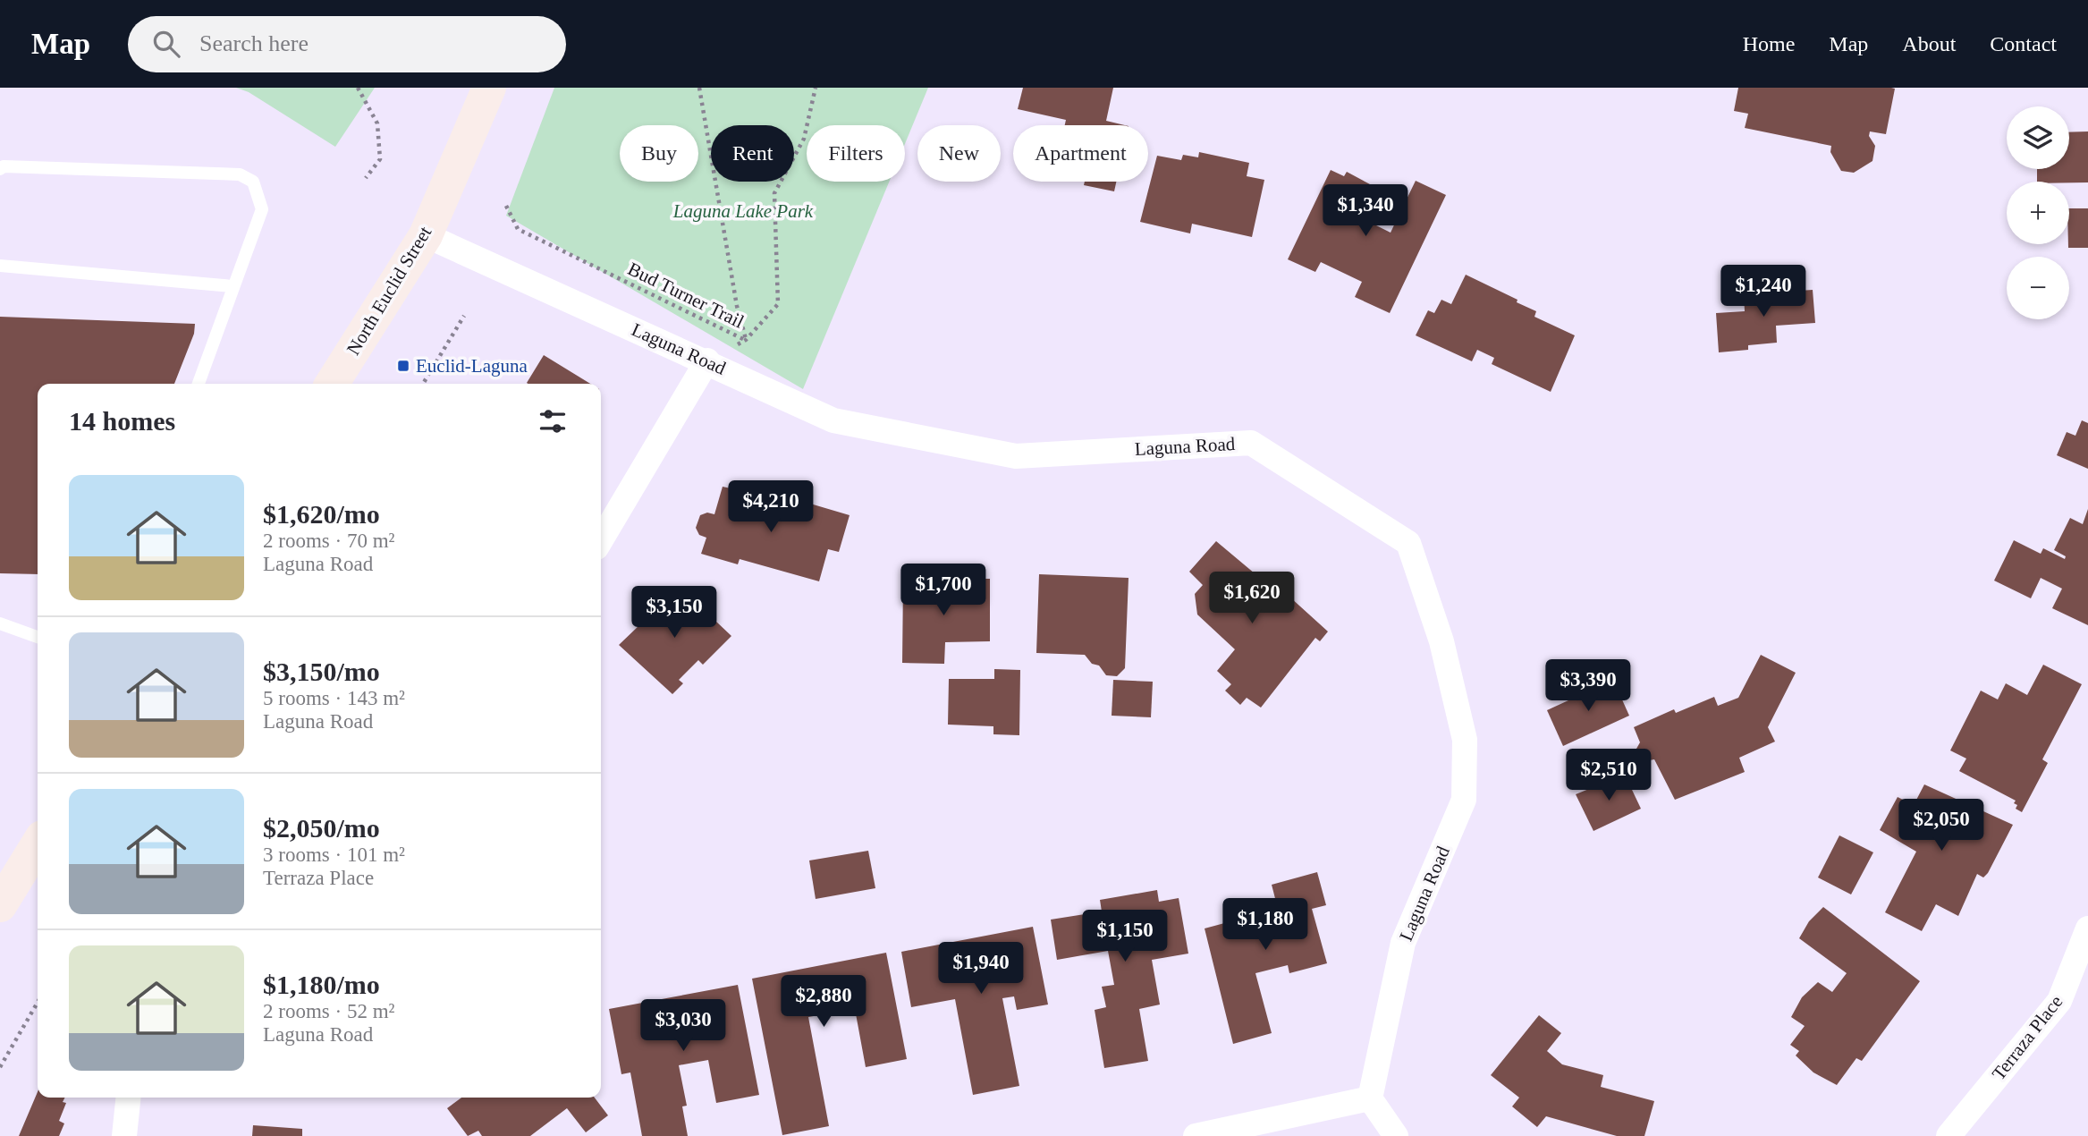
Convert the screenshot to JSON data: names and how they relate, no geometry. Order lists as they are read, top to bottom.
{
  "streets": {
    "main road": ["North Euclid Street"],
    "street": ["Laguna Road", "Terraza Place"],
    "path": ["Bud Turner Trail"]
  },
  "crossings": [
    ["North Euclid Street", "Laguna Road"]
  ],
  "parks": ["Laguna Lake Park"],
  "places": {
    "transit": ["Euclid-Laguna"]
  },
  "page": {
    "header": "Map",
    "search": "Search here",
    "nav": [
      "Home",
      "Map",
      "About",
      "Contact"
    ],
    "map_buttons": ["+", "−"],
    "chip": [
      "Buy",
      "Rent",
      "Filters",
      "New",
      "Apartment"
    ],
    "price": [
      "$1,340",
      "$1,240",
      "$4,210",
      "$1,700",
      "$1,620",
      "$3,150",
      "$3,390",
      "$2,510",
      "$2,050",
      "$1,180",
      "$1,150",
      "$1,940",
      "$2,880",
      "$3,030"
    ],
    "heading": "14 homes",
    "list": [
      {
        "name": "$1,620/mo",
        "note": "2 rooms · 70 m² · Laguna Road"
      },
      {
        "name": "$3,150/mo",
        "note": "5 rooms · 143 m² · Laguna Road"
      },
      {
        "name": "$2,050/mo",
        "note": "3 rooms · 101 m² · Terraza Place"
      },
      {
        "name": "$1,180/mo",
        "note": "2 rooms · 52 m² · Laguna Road"
      }
    ]
  }
}
